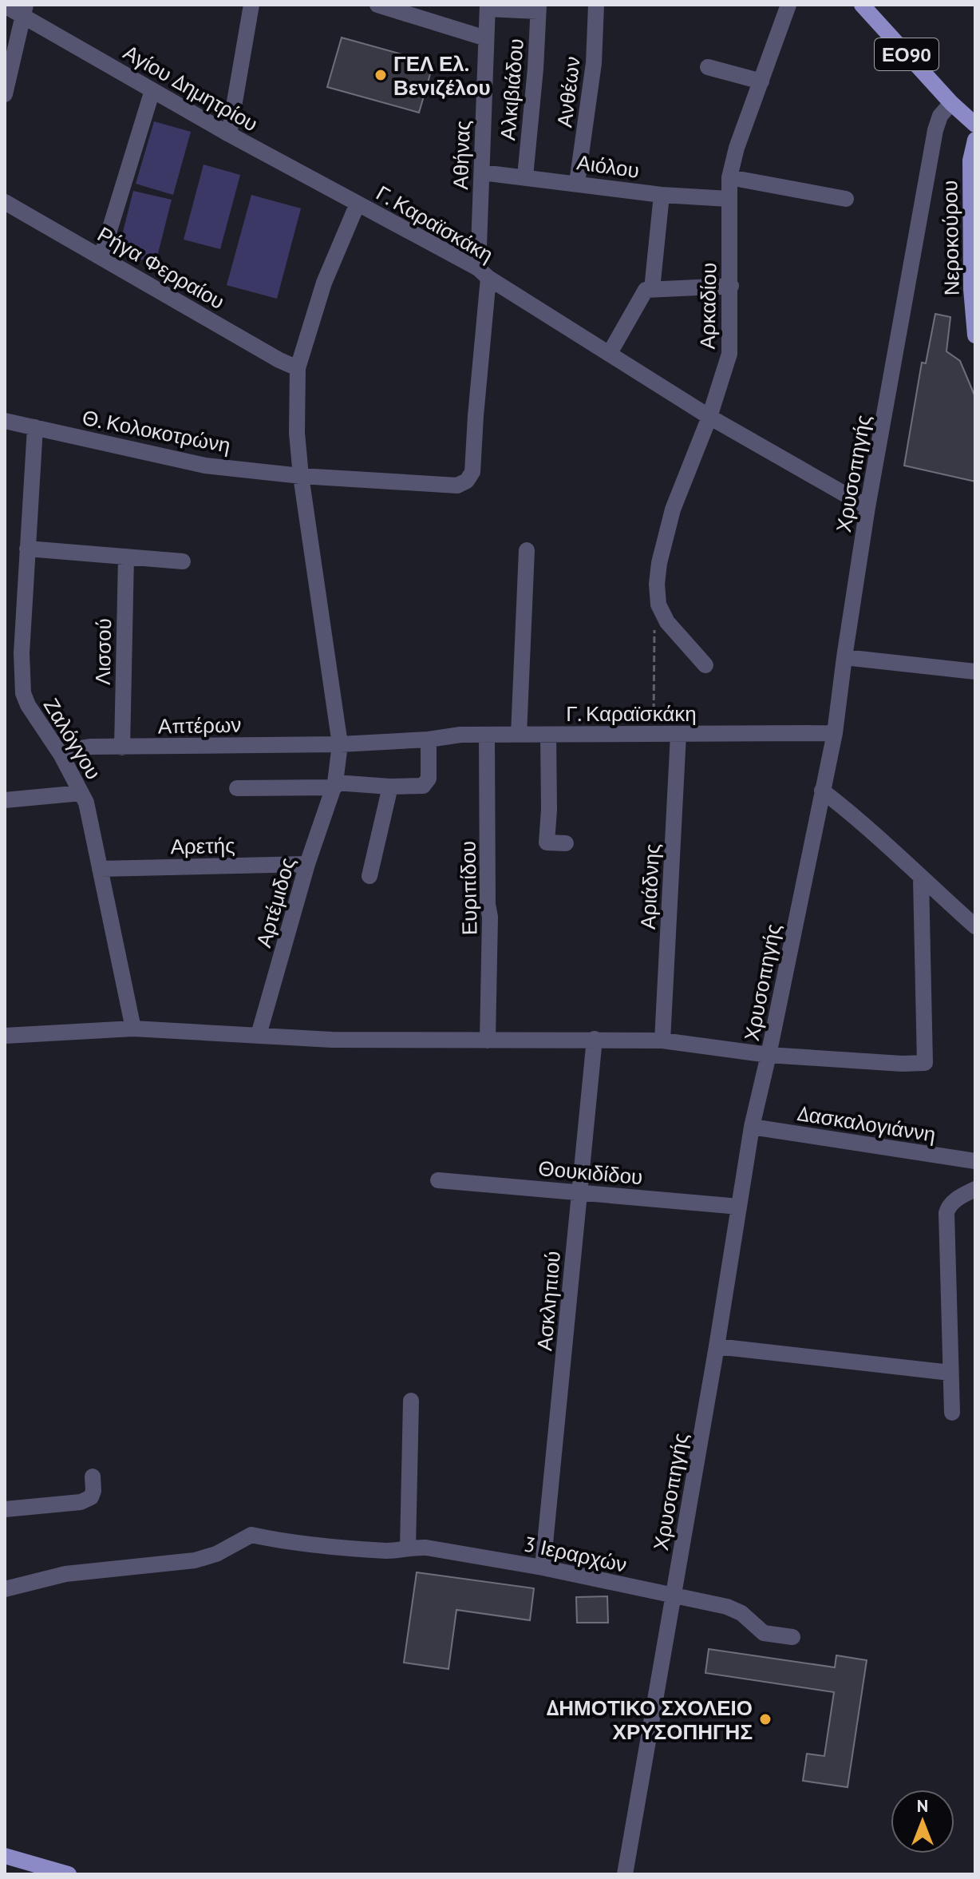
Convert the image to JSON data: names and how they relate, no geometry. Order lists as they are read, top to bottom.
{
  "streets": {
    "main road": ["ΕΟ90", "Νεροκούρου"],
    "street": [
      "Αγίου Δημητρίου",
      "Αλκιβιάδου",
      "Ανθέων",
      "Αθήνας",
      "Αιόλου",
      "Γ. Καραϊσκάκη",
      "Ρήγα Φερραίου",
      "Αρκαδίου",
      "Θ. Κολοκοτρώνη",
      "Χρυσοπηγής",
      "Λισσού",
      "Απτέρων",
      "Ζαλόγγου",
      "Αρετής",
      "Αριάδνης",
      "Ευριπίδου",
      "Αρτέμιδος",
      "Δασκαλογιάννη",
      "Θουκιδίδου",
      "Ασκληπιού",
      "3 Ιεραρχών"
    ]
  },
  "crossings": [
    ["ΕΟ90", "Χρυσοπηγής"],
    ["Αγίου Δημητρίου", "Γ. Καραϊσκάκη"],
    ["Αλκιβιάδου", "Αιόλου"],
    ["Ανθέων", "Αιόλου"],
    ["Αθήνας", "Αιόλου"],
    ["Αθήνας", "Γ. Καραϊσκάκη"],
    ["Αθήνας", "Θ. Κολοκοτρώνη"],
    ["Αιόλου", "Αρκαδίου"],
    ["Γ. Καραϊσκάκη", "Ρήγα Φερραίου"],
    ["Γ. Καραϊσκάκη", "Αρκαδίου"],
    ["Γ. Καραϊσκάκη", "Θ. Κολοκοτρώνη"],
    ["Γ. Καραϊσκάκη", "Χρυσοπηγής"],
    ["Γ. Καραϊσκάκη", "Απτέρων"],
    ["Γ. Καραϊσκάκη", "Αριάδνης"],
    ["Γ. Καραϊσκάκη", "Ευριπίδου"],
    ["Γ. Καραϊσκάκη", "Αρτέμιδος"],
    ["Θ. Κολοκοτρώνη", "Ζαλόγγου"],
    ["Χρυσοπηγής", "Δασκαλογιάννη"],
    ["Χρυσοπηγής", "Θουκιδίδου"],
    ["Χρυσοπηγής", "3 Ιεραρχών"],
    ["Λισσού", "Απτέρων"],
    ["Απτέρων", "Ζαλόγγου"],
    ["Ζαλόγγου", "Αρετής"],
    ["Αρετής", "Αρτέμιδος"],
    ["Θουκιδίδου", "Ασκληπιού"],
    ["Ασκληπιού", "3 Ιεραρχών"]
  ],
  "places": ["ΓΕΛ Ελ. Βενιζέλου", "ΔΗΜΟΤΙΚΟ ΣΧΟΛΕΙΟ ΧΡΥΣΟΠΗΓΗΣ"],
  "north": "top"
}
